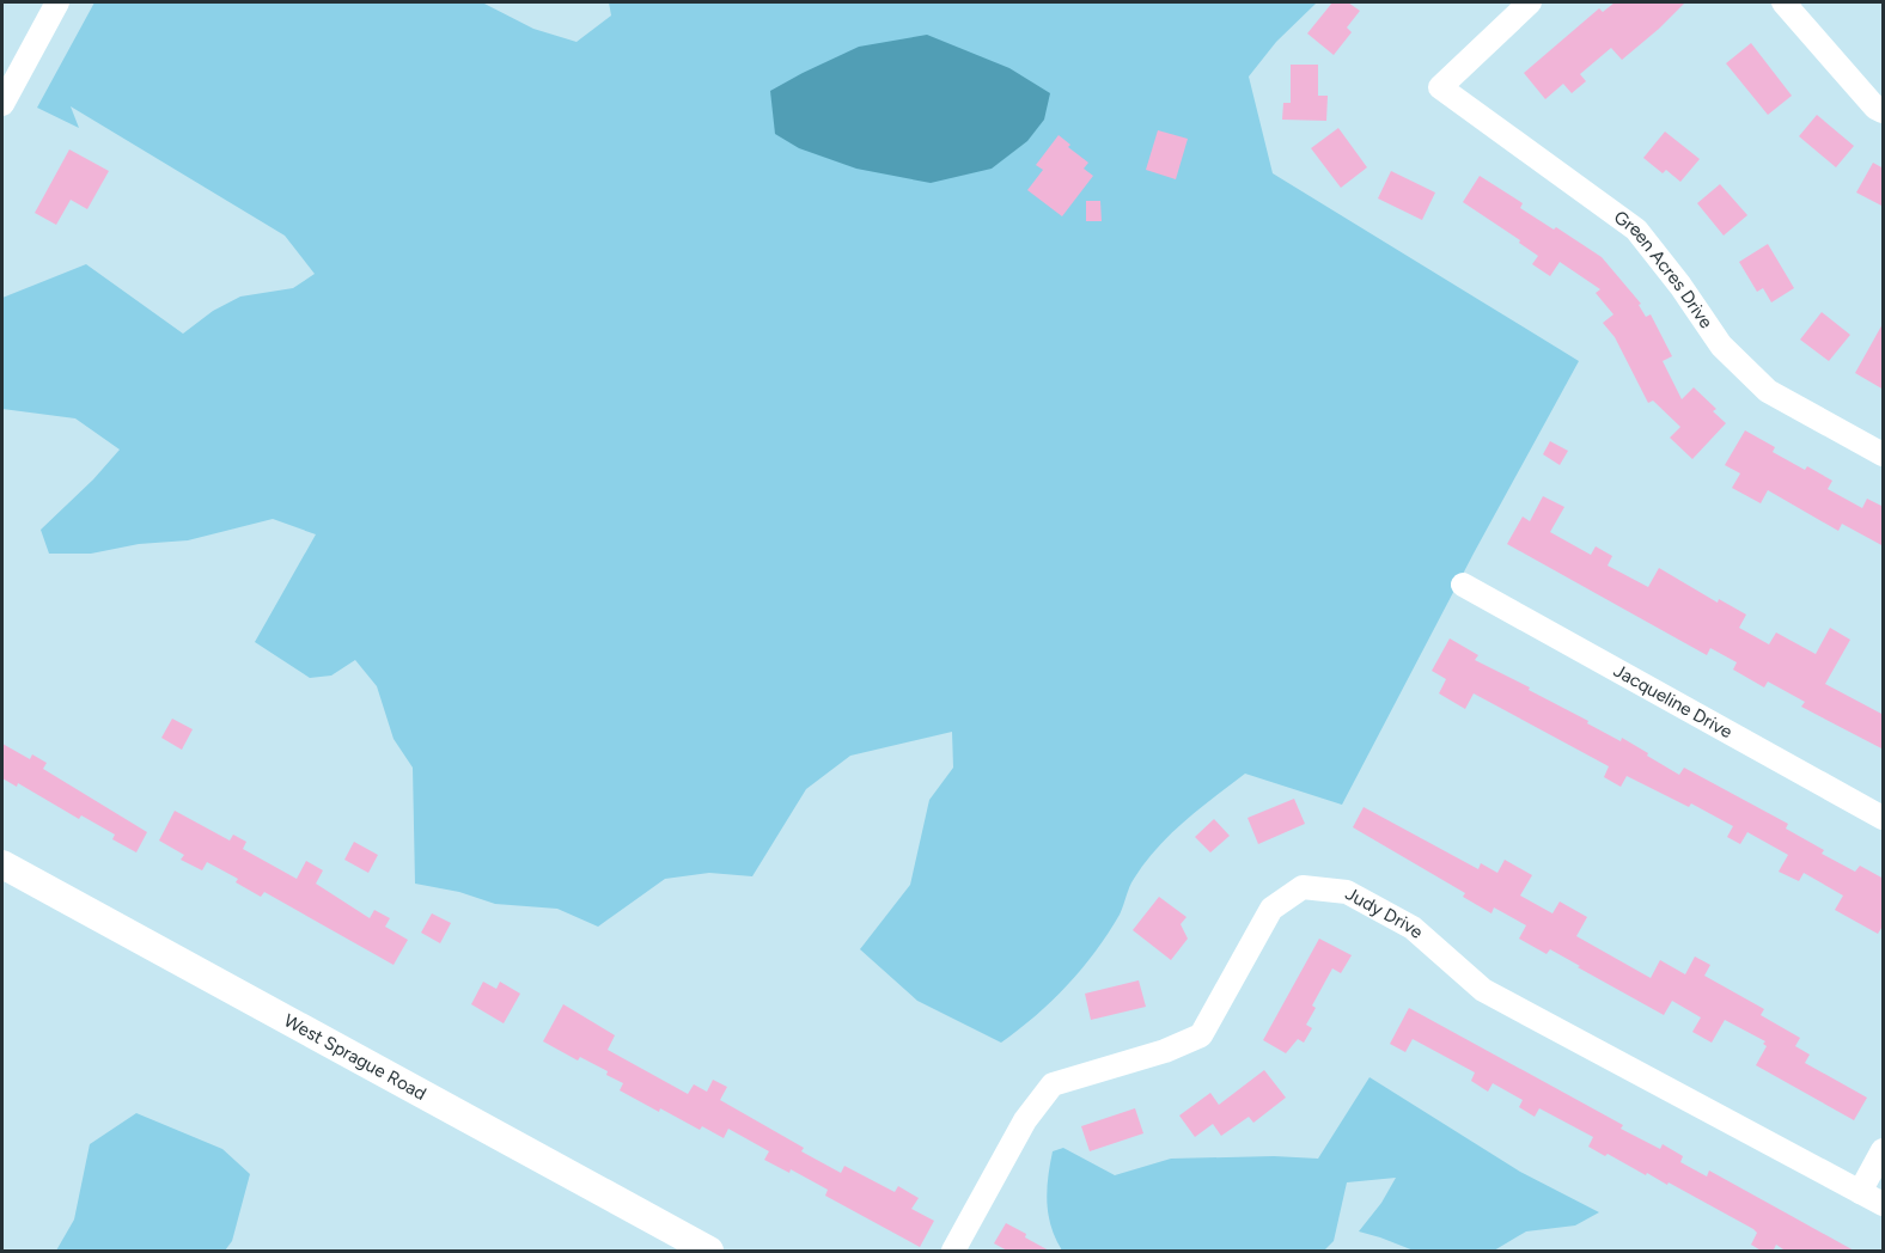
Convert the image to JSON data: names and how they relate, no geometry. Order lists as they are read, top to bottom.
{
  "streets": {
    "street": [
      "Green Acres Drive",
      "Jacqueline Drive",
      "Judy Drive",
      "West Sprague Road"
    ]
  }
}
